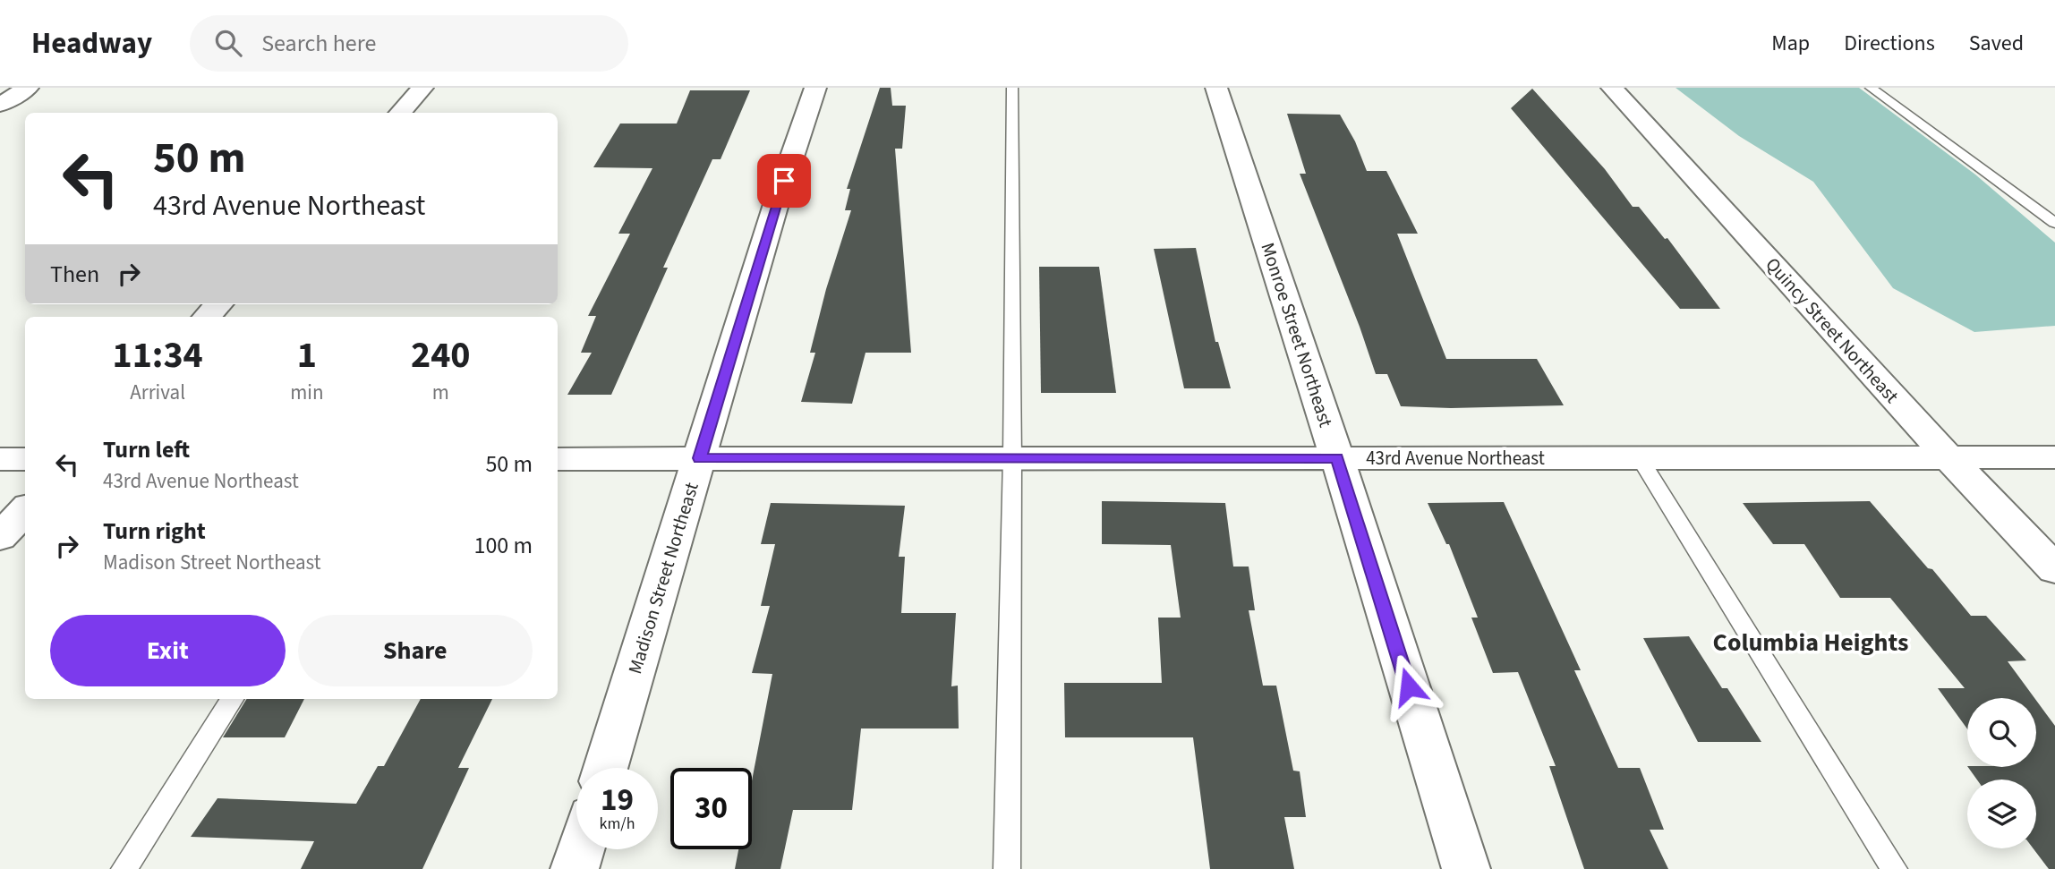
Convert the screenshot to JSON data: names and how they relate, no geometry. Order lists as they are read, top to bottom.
{
  "streets": {
    "street": [
      "Quincy Street Northeast",
      "Monroe Street Northeast",
      "43rd Avenue Northeast",
      "Madison Street Northeast"
    ]
  },
  "crossings": [
    ["Quincy Street Northeast", "43rd Avenue Northeast"],
    ["Monroe Street Northeast", "43rd Avenue Northeast"],
    ["43rd Avenue Northeast", "Madison Street Northeast"]
  ],
  "districts": ["Columbia Heights"],
  "page": {
    "header": "Headway",
    "search": "Search here",
    "nav": ["Map", "Directions", "Saved"],
    "turn": ["50 m", "43rd Avenue Northeast"],
    "then": "Then",
    "eta": [
      "11:34",
      "Arrival",
      "1",
      "min",
      "240",
      "m"
    ],
    "list": [
      {
        "name": "Turn left",
        "note": "43rd Avenue Northeast",
        "value": "50 m"
      },
      {
        "name": "Turn right",
        "note": "Madison Street Northeast",
        "value": "100 m"
      }
    ],
    "buttons": ["Exit", "Share"],
    "speed": "19 km/h",
    "limit": "30"
  }
}
